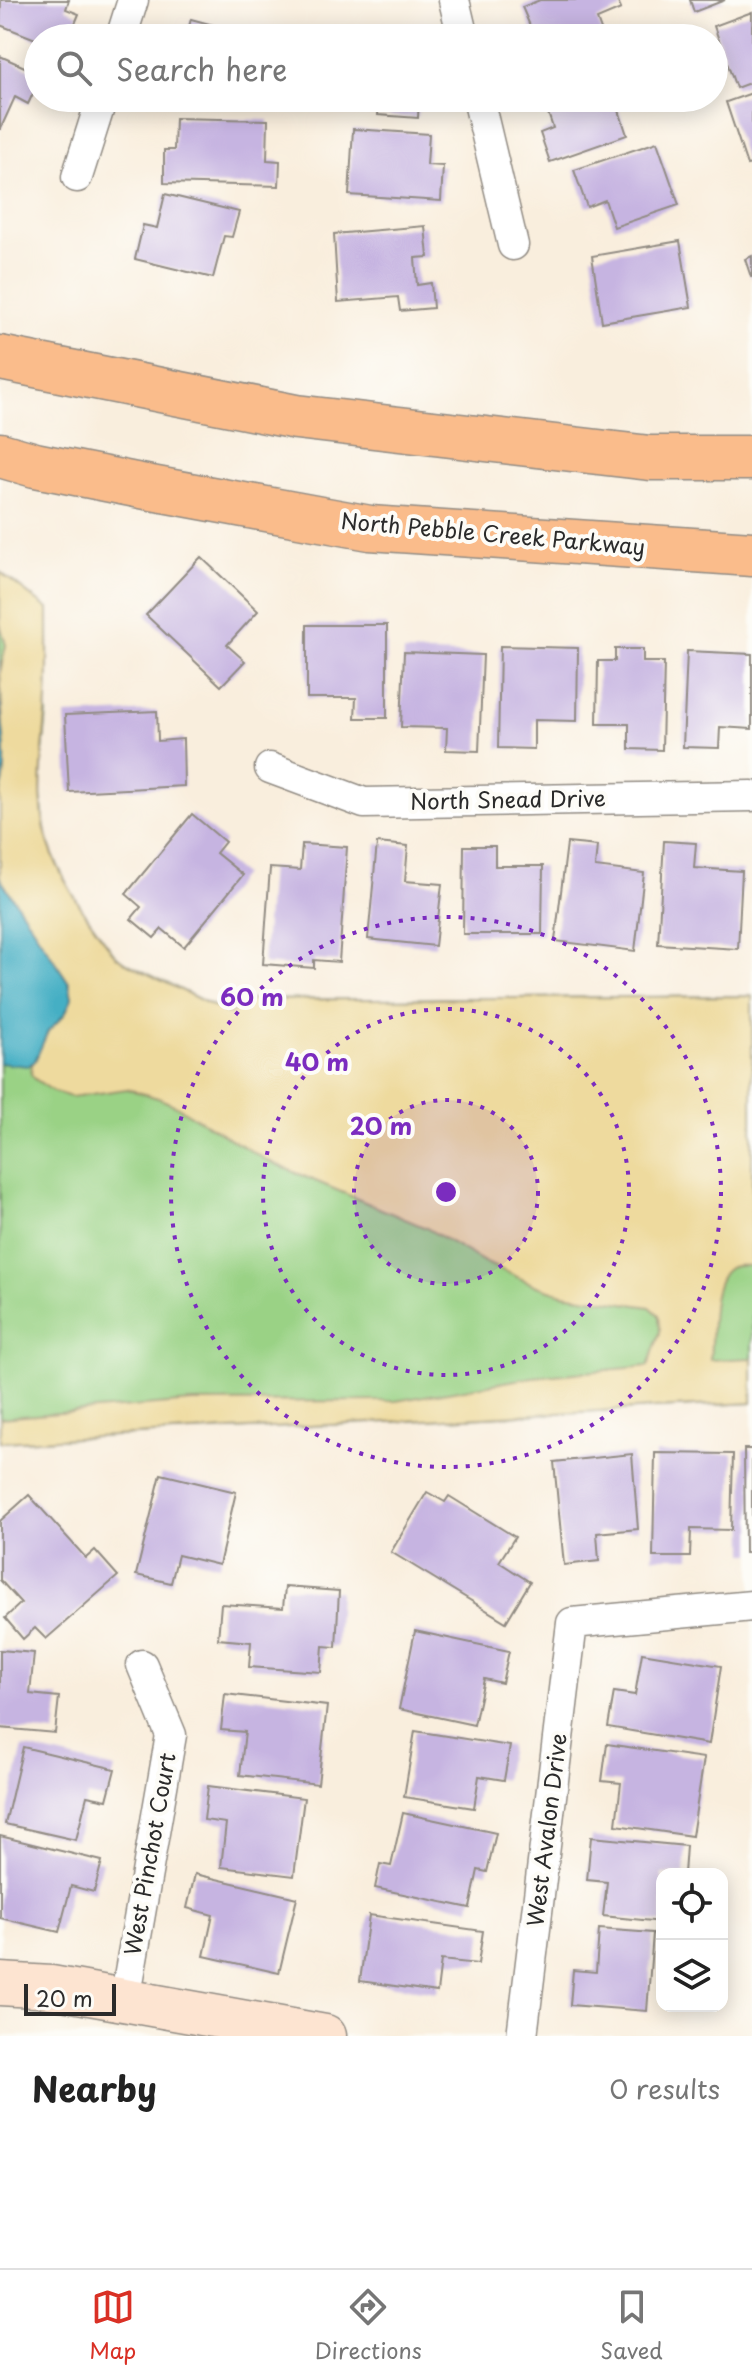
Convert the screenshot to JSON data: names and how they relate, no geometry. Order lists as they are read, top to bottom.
{
  "streets": {
    "main road": ["North Pebble Creek Parkway"],
    "street": ["North Snead Drive", "West Avalon Drive", "West Pinchot Court"]
  },
  "scale_bar": "20 m",
  "page": {
    "search": "Search here",
    "scale": "20 m",
    "heading": ["Nearby", "0 results"],
    "nav": ["Map", "Directions", "Saved"]
  },
  "rings": ["60 m", "40 m", "20 m"]
}
